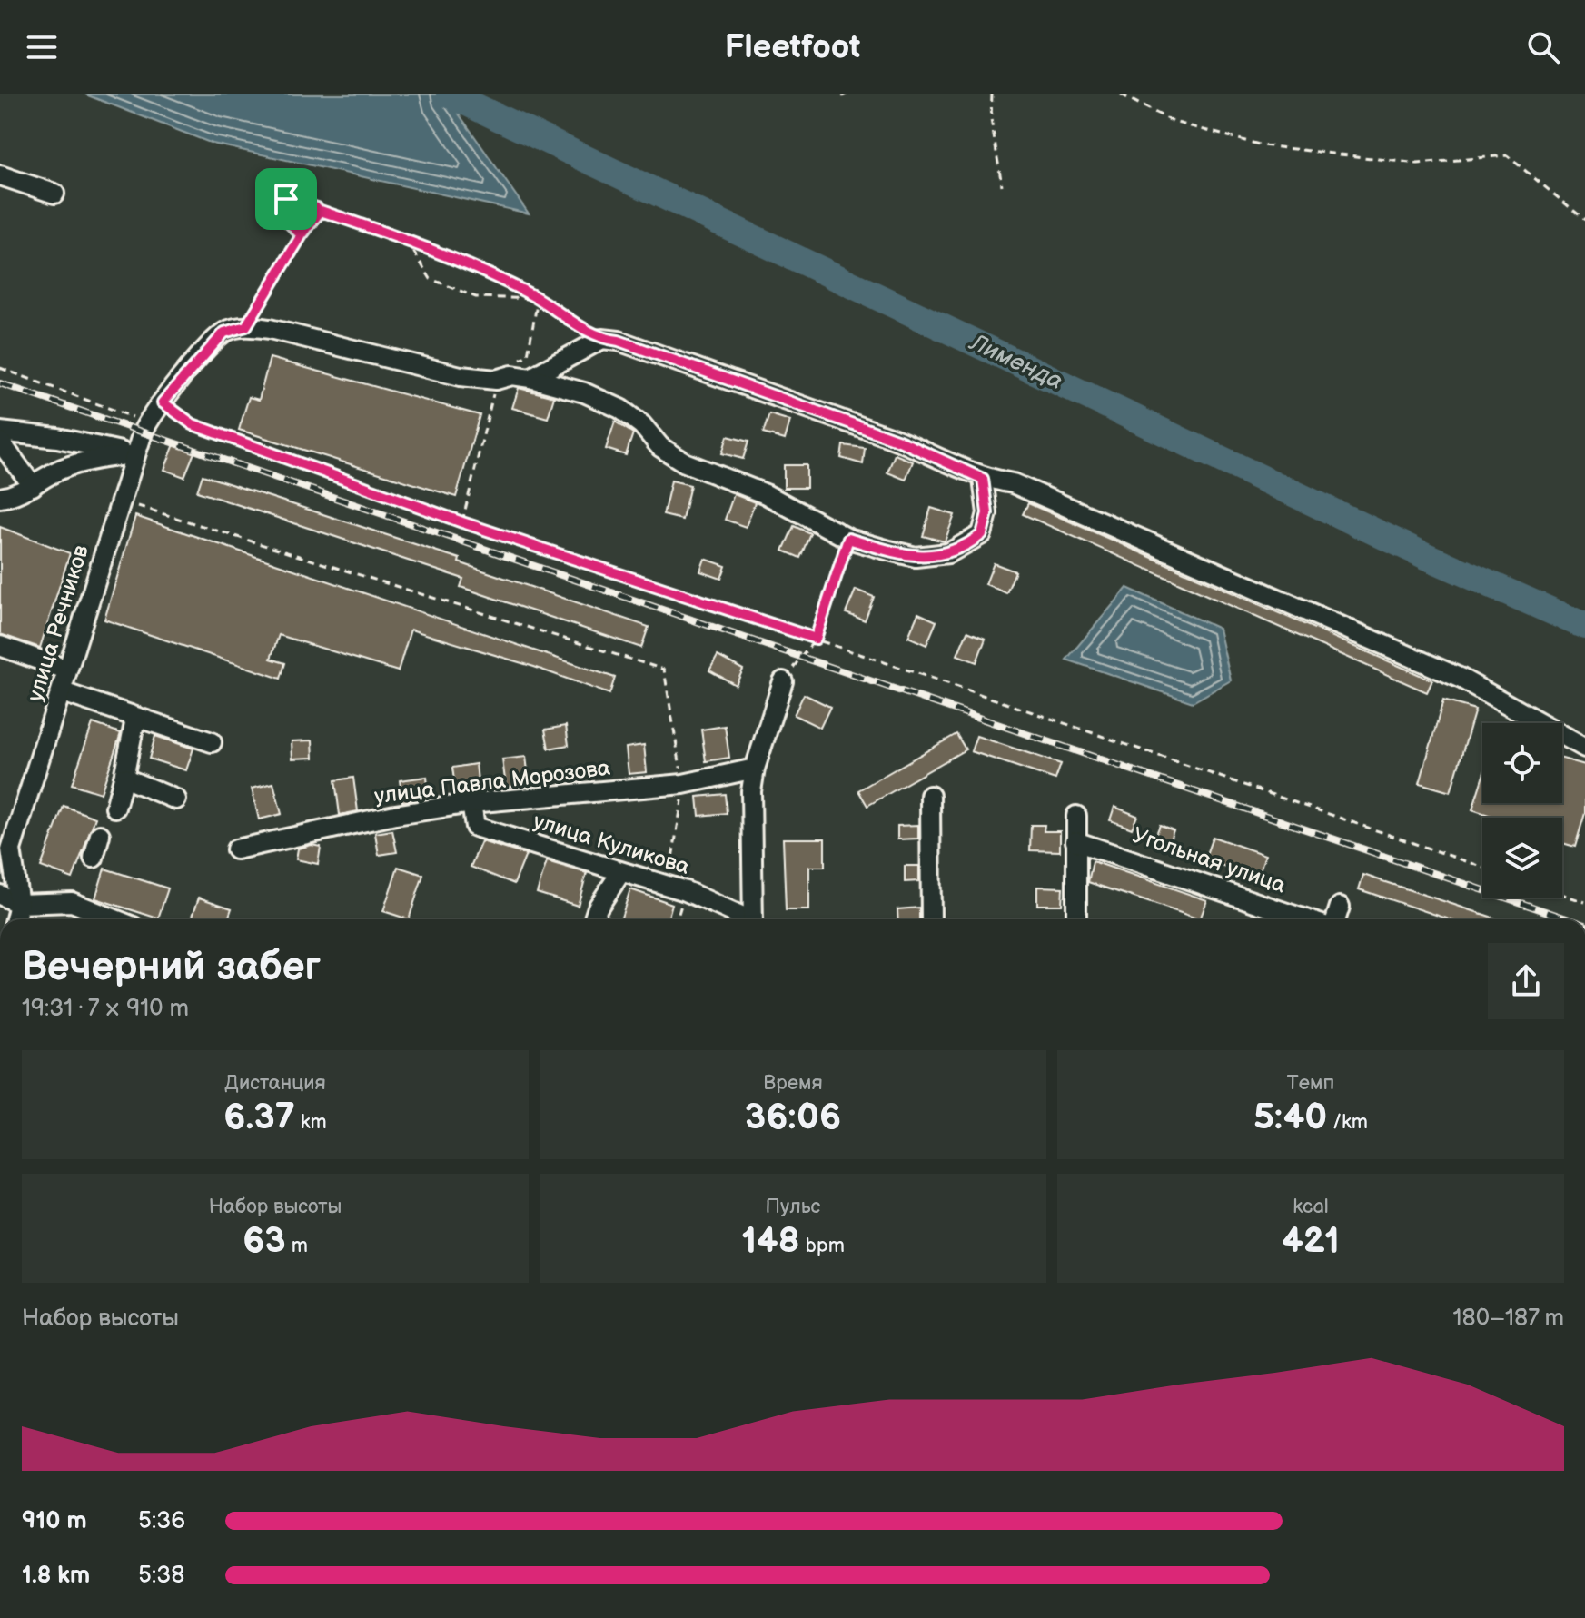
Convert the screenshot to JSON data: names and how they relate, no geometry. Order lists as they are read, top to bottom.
{
  "streets": {
    "street": [
      "улица Речников",
      "улица Павла Морозова",
      "улица Куликова",
      "Угольная улица"
    ]
  },
  "crossings": [
    ["улица Павла Морозова", "улица Куликова"]
  ],
  "water": ["Лименда"],
  "page": {
    "header": "Fleetfoot",
    "heading": ["Вечерний забег", "19:31 · 7 × 910 m"],
    "stats": [
      ["Дистанция", "6.37 km"],
      ["Время", "36:06"],
      ["Темп", "5:40 /km"],
      ["Набор высоты", "63 m"],
      ["Пульс", "148 bpm"],
      ["kcal", "421"]
    ],
    "chart": ["Набор высоты", "180–187 m"],
    "list": [
      {
        "name": "910 m",
        "note": "5:36"
      },
      {
        "name": "1.8 km",
        "note": "5:38"
      }
    ]
  }
}
